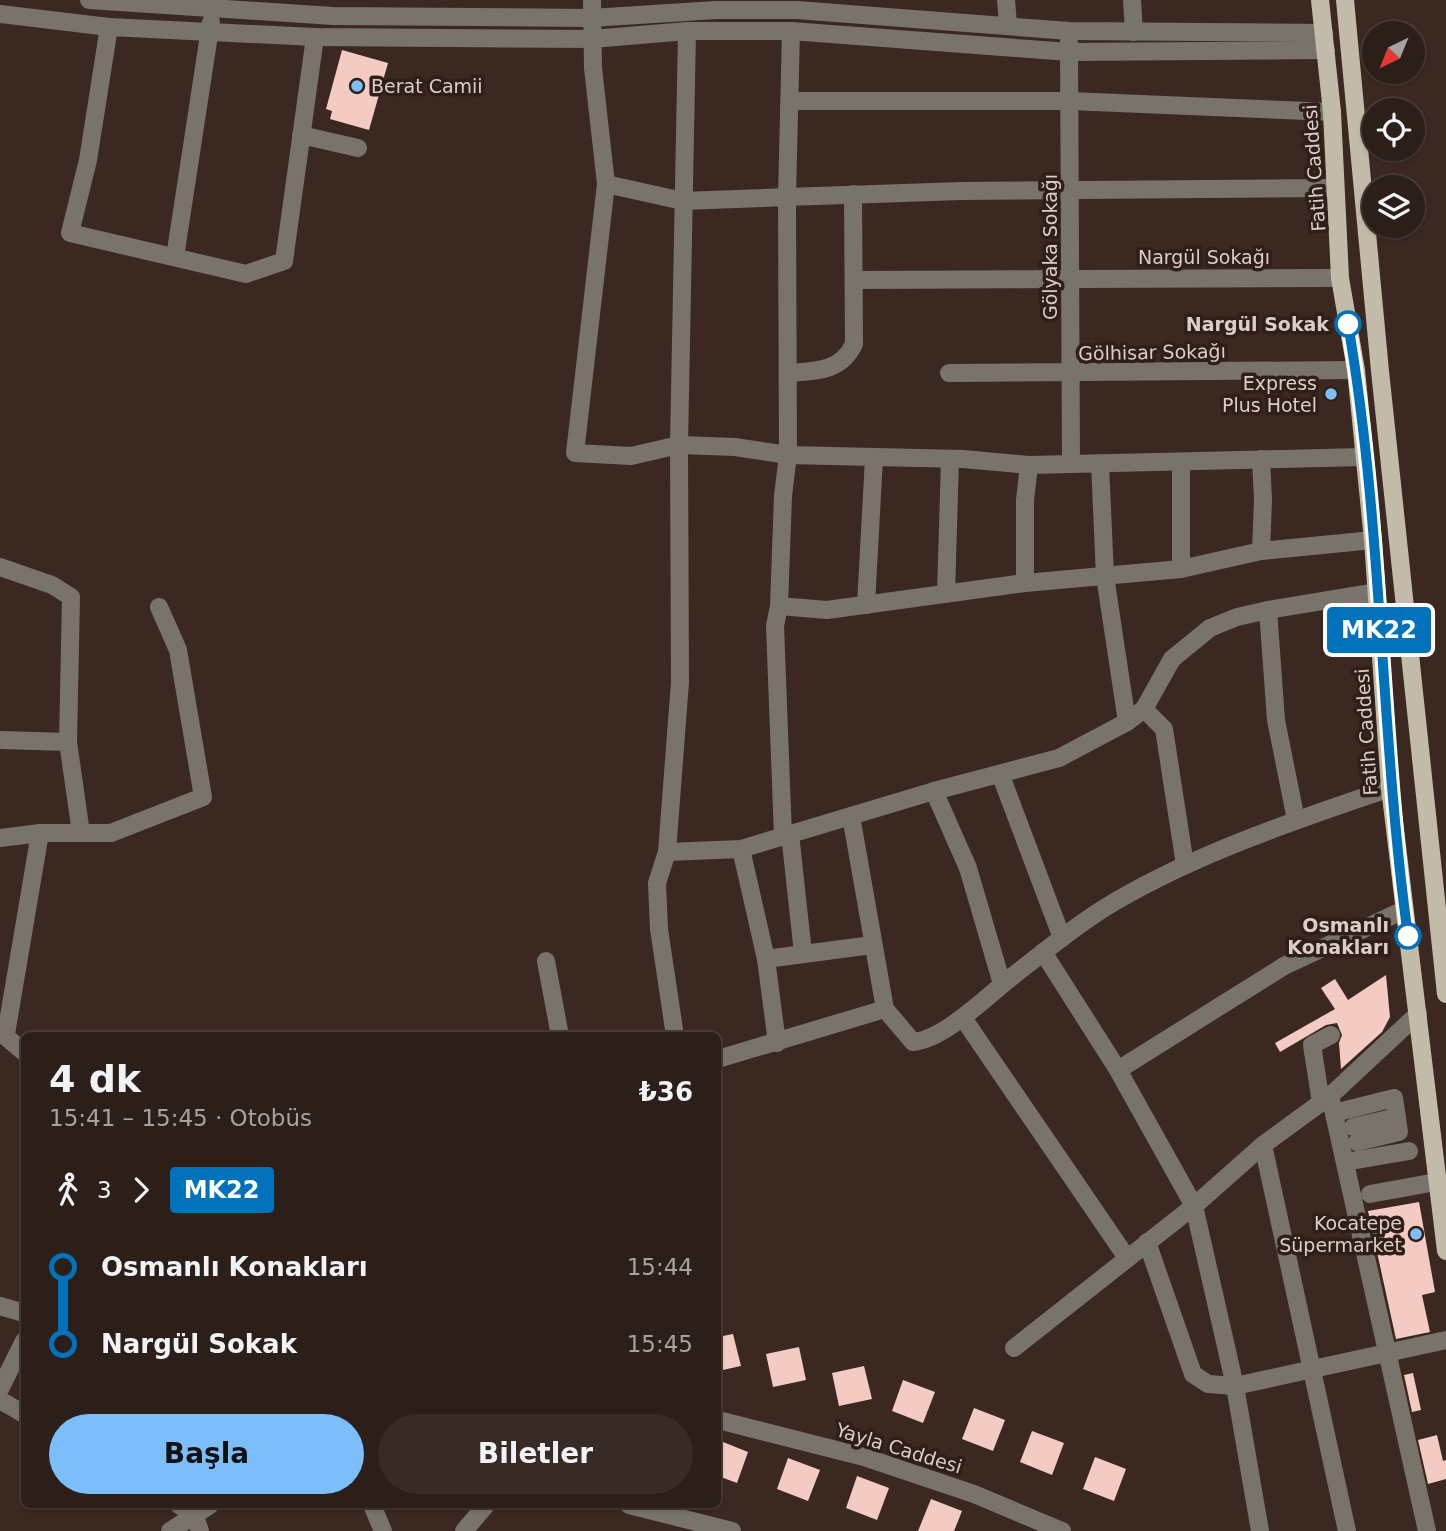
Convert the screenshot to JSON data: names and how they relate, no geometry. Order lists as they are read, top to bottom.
{
  "streets": {
    "main road": ["Fatih Caddesi"],
    "street": [
      "Gölyaka Sokağı",
      "Nargül Sokağı",
      "Gölhisar Sokağı",
      "Yayla Caddesi"
    ]
  },
  "crossings": [
    ["Fatih Caddesi", "Nargül Sokağı"],
    ["Fatih Caddesi", "Gölhisar Sokağı"],
    ["Gölyaka Sokağı", "Nargül Sokağı"],
    ["Gölyaka Sokağı", "Gölhisar Sokağı"]
  ],
  "places": [
    "Berat Camii",
    "Nargül Sokak",
    "Express Plus Hotel",
    "Osmanlı Konakları",
    "Kocatepe Süpermarket"
  ],
  "lines": ["bus line MK22"],
  "north": "bottom left",
  "page": {
    "on_map": "MK22",
    "heading": ["4 dk", "15:41 – 15:45 · Otobüs", "₺36"],
    "legs": ["3", "MK22"],
    "list": [
      {
        "name": "Osmanlı Konakları",
        "value": "15:44"
      },
      {
        "name": "Nargül Sokak",
        "value": "15:45"
      }
    ],
    "buttons": ["Başla", "Biletler"]
  }
}
